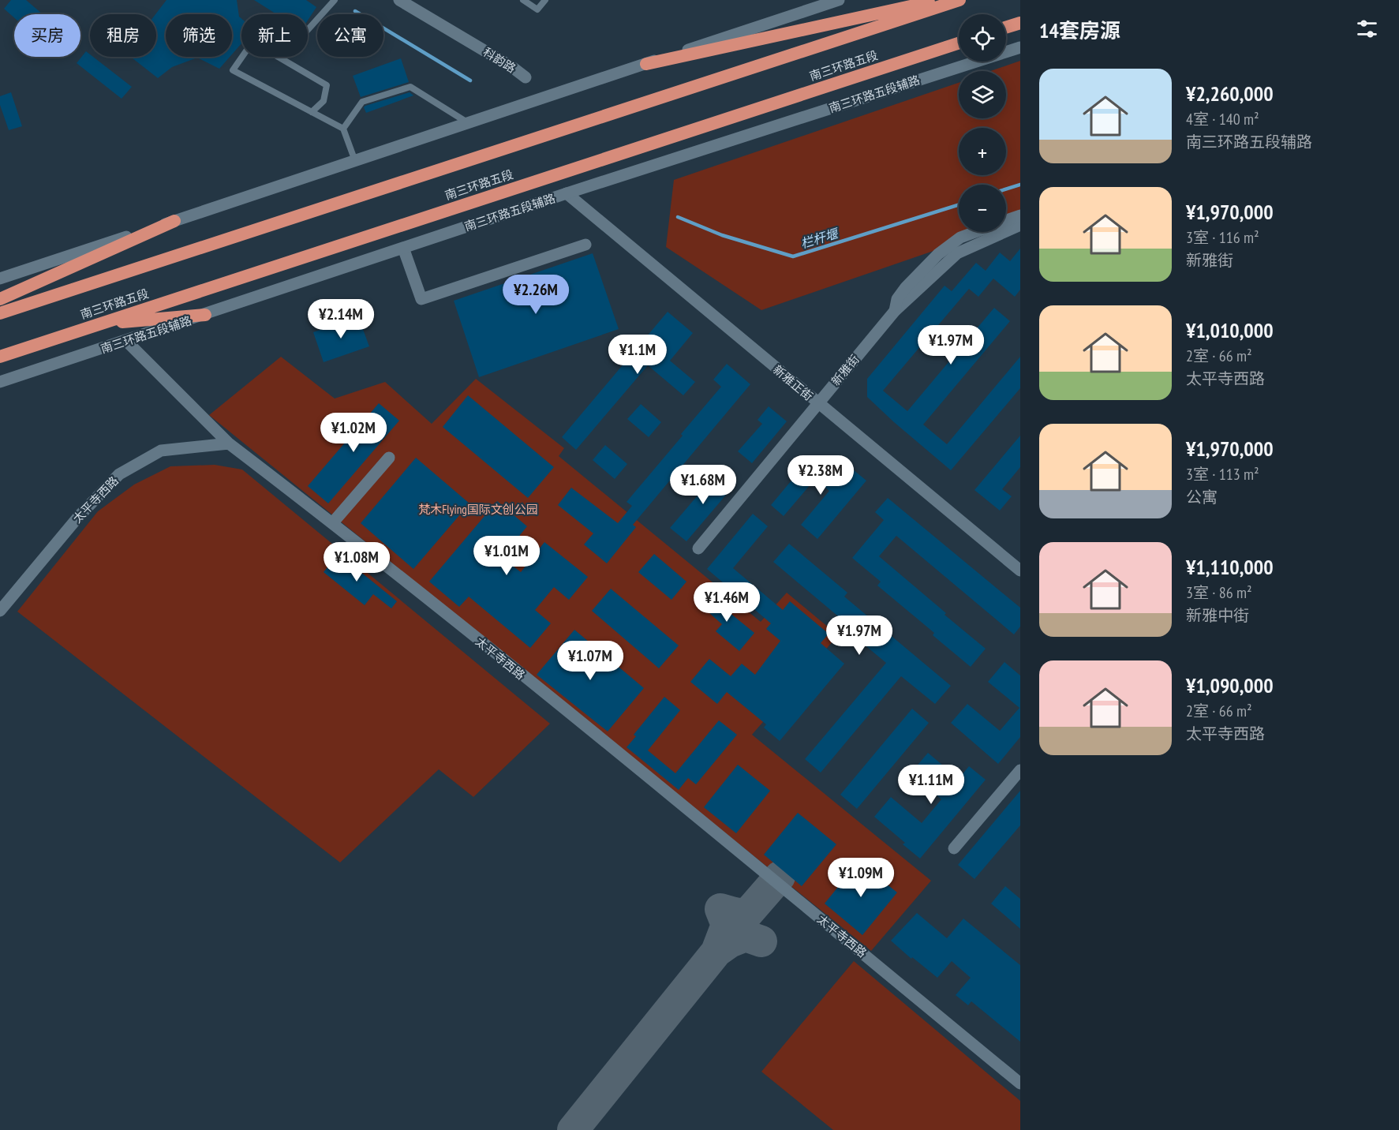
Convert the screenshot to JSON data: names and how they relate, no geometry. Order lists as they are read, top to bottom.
{
  "streets": {
    "highway": ["南三环路五段"],
    "street": [
      "科韵路",
      "南三环路五段辅路",
      "新雅街",
      "新雅正街",
      "太平寺西路"
    ]
  },
  "crossings": [
    ["南三环路五段辅路", "新雅正街"],
    ["新雅街", "新雅正街"]
  ],
  "water": ["栏杆堰"],
  "parks": ["梵木Flying国际文创公园"],
  "page": {
    "heading": "14套房源",
    "map_buttons": ["+", "−"],
    "chip": [
      "买房",
      "租房",
      "筛选",
      "新上",
      "公寓"
    ],
    "list": [
      {
        "name": "¥2,260,000",
        "note": "4室 · 140 m² · 南三环路五段辅路"
      },
      {
        "name": "¥1,970,000",
        "note": "3室 · 116 m² · 新雅街"
      },
      {
        "name": "¥1,010,000",
        "note": "2室 · 66 m² · 太平寺西路"
      },
      {
        "name": "¥1,970,000",
        "note": "3室 · 113 m² · 公寓"
      },
      {
        "name": "¥1,110,000",
        "note": "3室 · 86 m² · 新雅中街"
      },
      {
        "name": "¥1,090,000",
        "note": "2室 · 66 m² · 太平寺西路"
      }
    ],
    "price": [
      "¥2.26M",
      "¥2.14M",
      "¥1.97M",
      "¥1.1M",
      "¥1.02M",
      "¥2.38M",
      "¥1.68M",
      "¥1.01M",
      "¥1.08M",
      "¥1.46M",
      "¥1.97M",
      "¥1.07M",
      "¥1.11M",
      "¥1.09M"
    ]
  }
}
